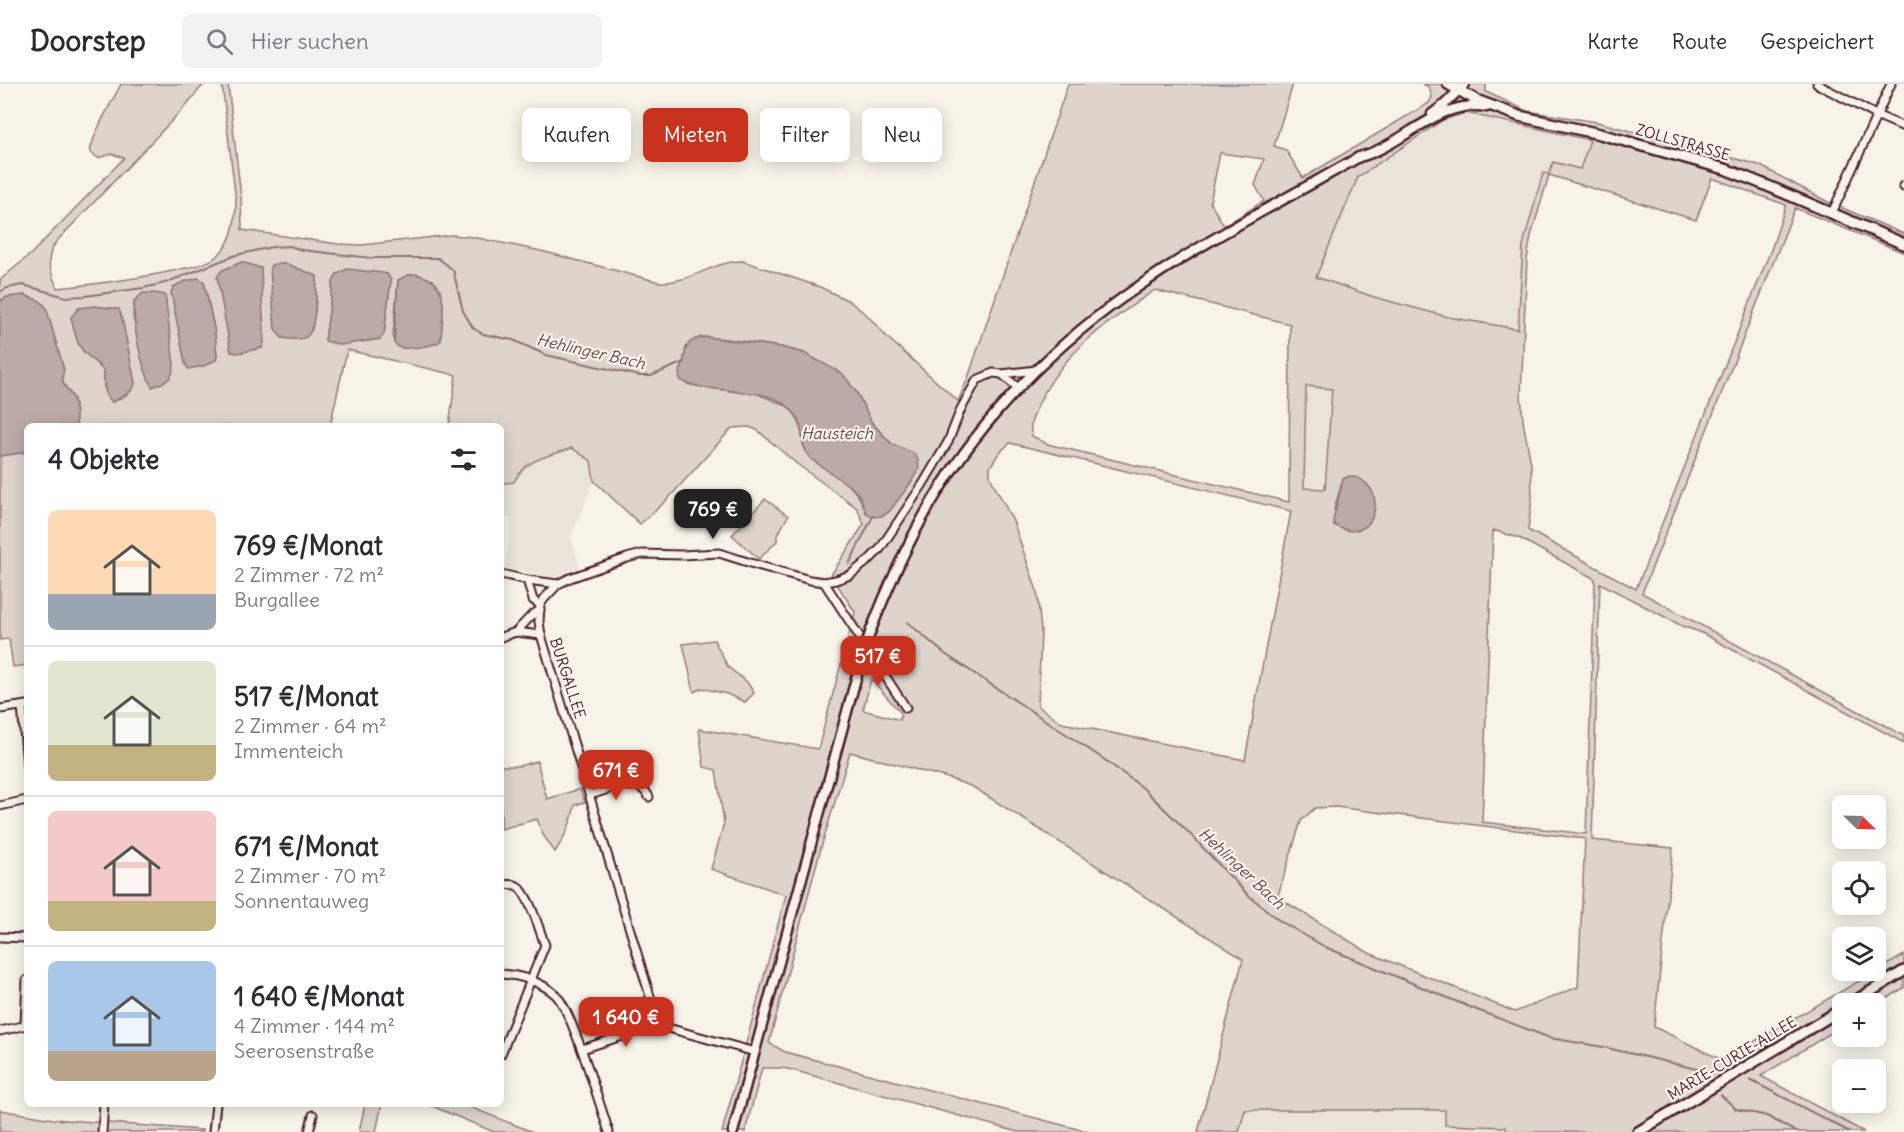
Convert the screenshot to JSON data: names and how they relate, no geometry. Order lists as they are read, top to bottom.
{
  "streets": {
    "main road": ["ZOLLSTRASSE", "MARIE-CURIE-ALLEE"],
    "street": ["BURGALLEE"]
  },
  "water": ["Hehlinger Bach", "Hausteich"],
  "north": "bottom right",
  "page": {
    "header": "Doorstep",
    "search": "Hier suchen",
    "nav": ["Karte", "Route", "Gespeichert"],
    "chip": [
      "Kaufen",
      "Mieten",
      "Filter",
      "Neu"
    ],
    "heading": "4 Objekte",
    "price": [
      "769 €",
      "517 €",
      "671 €",
      "1 640 €"
    ],
    "list": [
      {
        "name": "769 €/Monat",
        "note": "2 Zimmer · 72 m² · Burgallee"
      },
      {
        "name": "517 €/Monat",
        "note": "2 Zimmer · 64 m² · Immenteich"
      },
      {
        "name": "671 €/Monat",
        "note": "2 Zimmer · 70 m² · Sonnentauweg"
      },
      {
        "name": "1 640 €/Monat",
        "note": "4 Zimmer · 144 m² · Seerosenstraße"
      }
    ],
    "map_buttons": ["+", "−"]
  }
}
